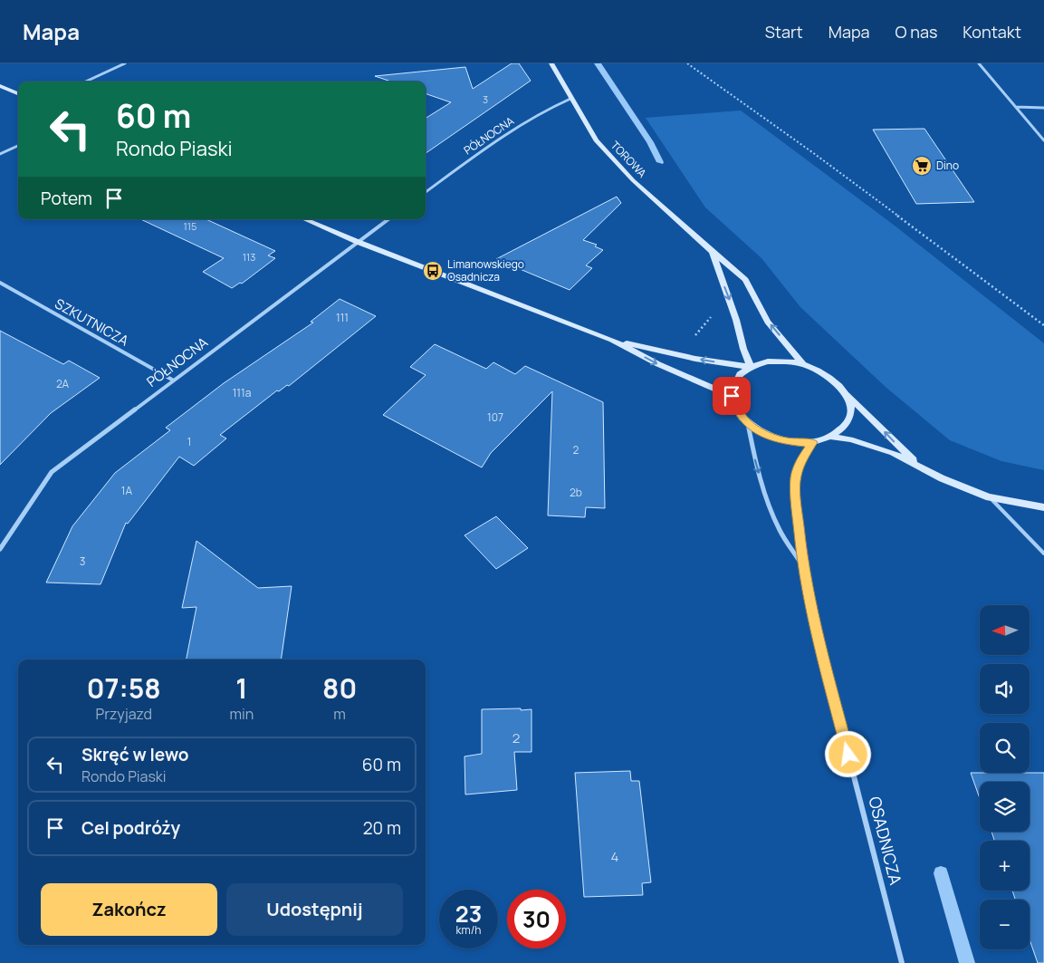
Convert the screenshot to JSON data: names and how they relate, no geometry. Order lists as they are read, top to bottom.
{
  "streets": {
    "street": [
      "PÓŁNOCNA",
      "TOROWA",
      "SZKUTNICZA",
      "OSADNICZA"
    ]
  },
  "crossings": [
    ["PÓŁNOCNA", "TOROWA"],
    ["PÓŁNOCNA", "SZKUTNICZA"],
    ["TOROWA", "OSADNICZA"]
  ],
  "places": {
    "supermarket": ["Dino"],
    "bus stop": ["Limanowskiego Osadnicza"]
  },
  "house_numbers": [
    "3",
    "115",
    "113",
    "111",
    "2A",
    "111a",
    "107",
    "1",
    "2",
    "1A",
    "2b",
    "3",
    "2",
    "4"
  ],
  "north": "left",
  "page": {
    "header": "Mapa",
    "nav": [
      "Start",
      "Mapa",
      "O nas",
      "Kontakt"
    ],
    "turn": ["60 m", "Rondo Piaski"],
    "then": "Potem",
    "map_buttons": ["+", "−"],
    "eta": [
      "07:58",
      "Przyjazd",
      "1",
      "min",
      "80",
      "m"
    ],
    "list": [
      {
        "name": "Skręć w lewo",
        "note": "Rondo Piaski",
        "value": "60 m"
      },
      {
        "name": "Cel podróży",
        "value": "20 m"
      }
    ],
    "buttons": ["Zakończ", "Udostępnij"],
    "speed": "23 km/h",
    "limit": "30"
  }
}
